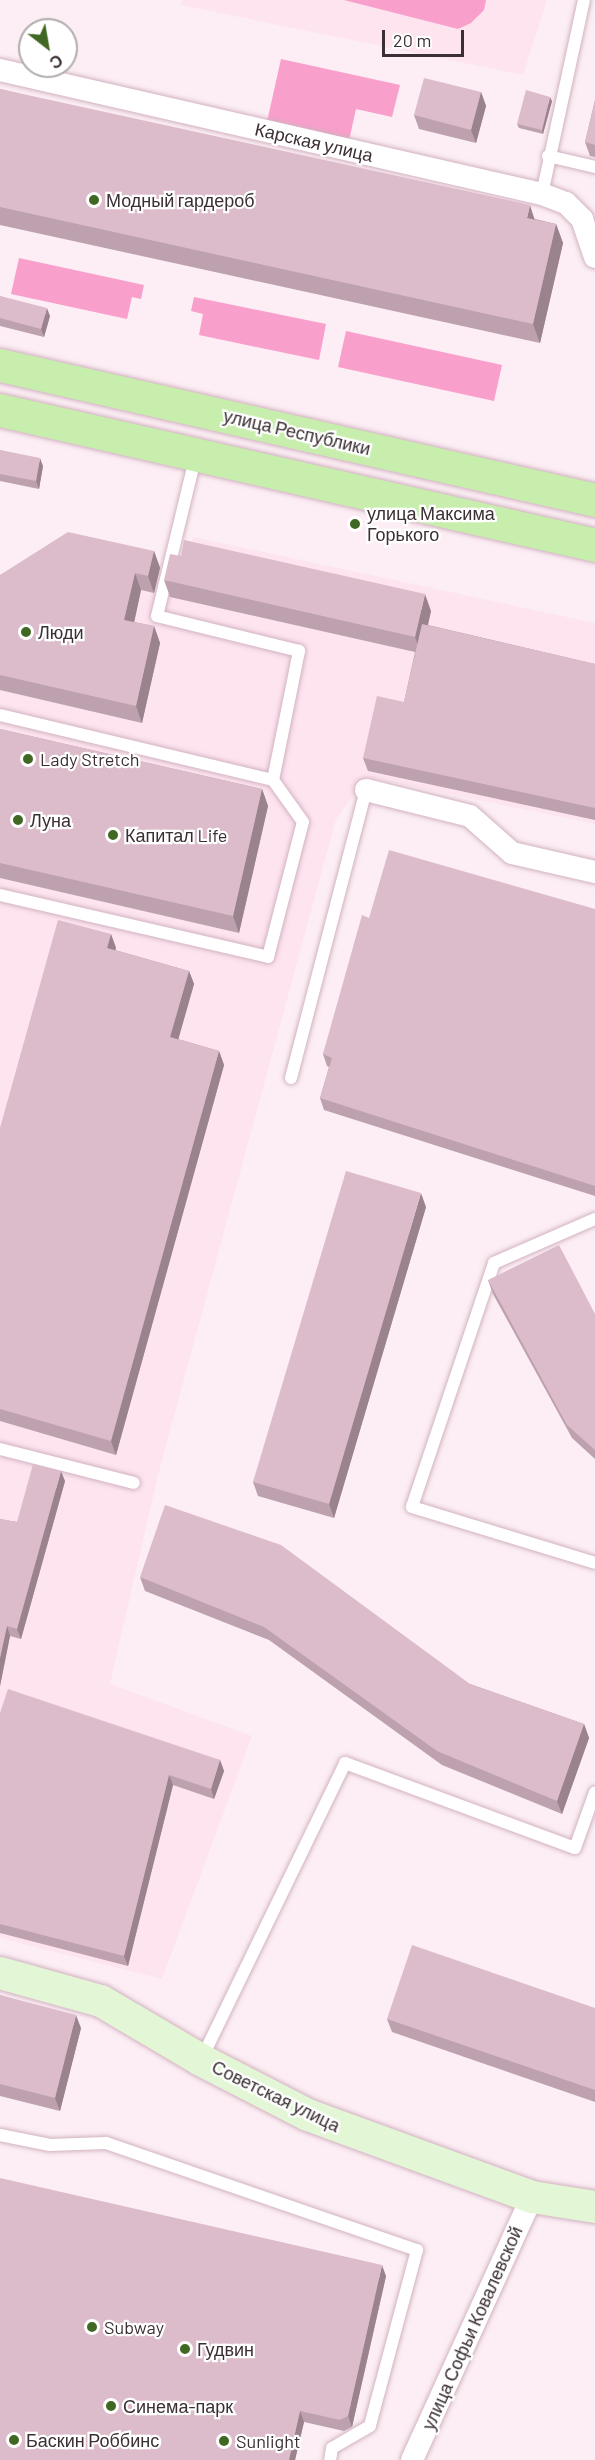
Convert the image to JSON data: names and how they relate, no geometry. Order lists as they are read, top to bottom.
{
  "streets": {
    "main road": ["улица Республики"],
    "street": ["Карская улица", "Советская улица", "улица Софьи Ковалевской"]
  },
  "crossings": [
    ["Советская улица", "улица Софьи Ковалевской"]
  ],
  "places": [
    "Модный гардероб",
    "улица Максима Горького",
    "Люди",
    "Lady Stretch",
    "Луна",
    "Капитал Life",
    "Subway",
    "Гудвин",
    "Синема-парк",
    "Баскин Роббинс",
    "Sunlight"
  ],
  "scale_bar": "20 m",
  "north": "bottom right"
}
